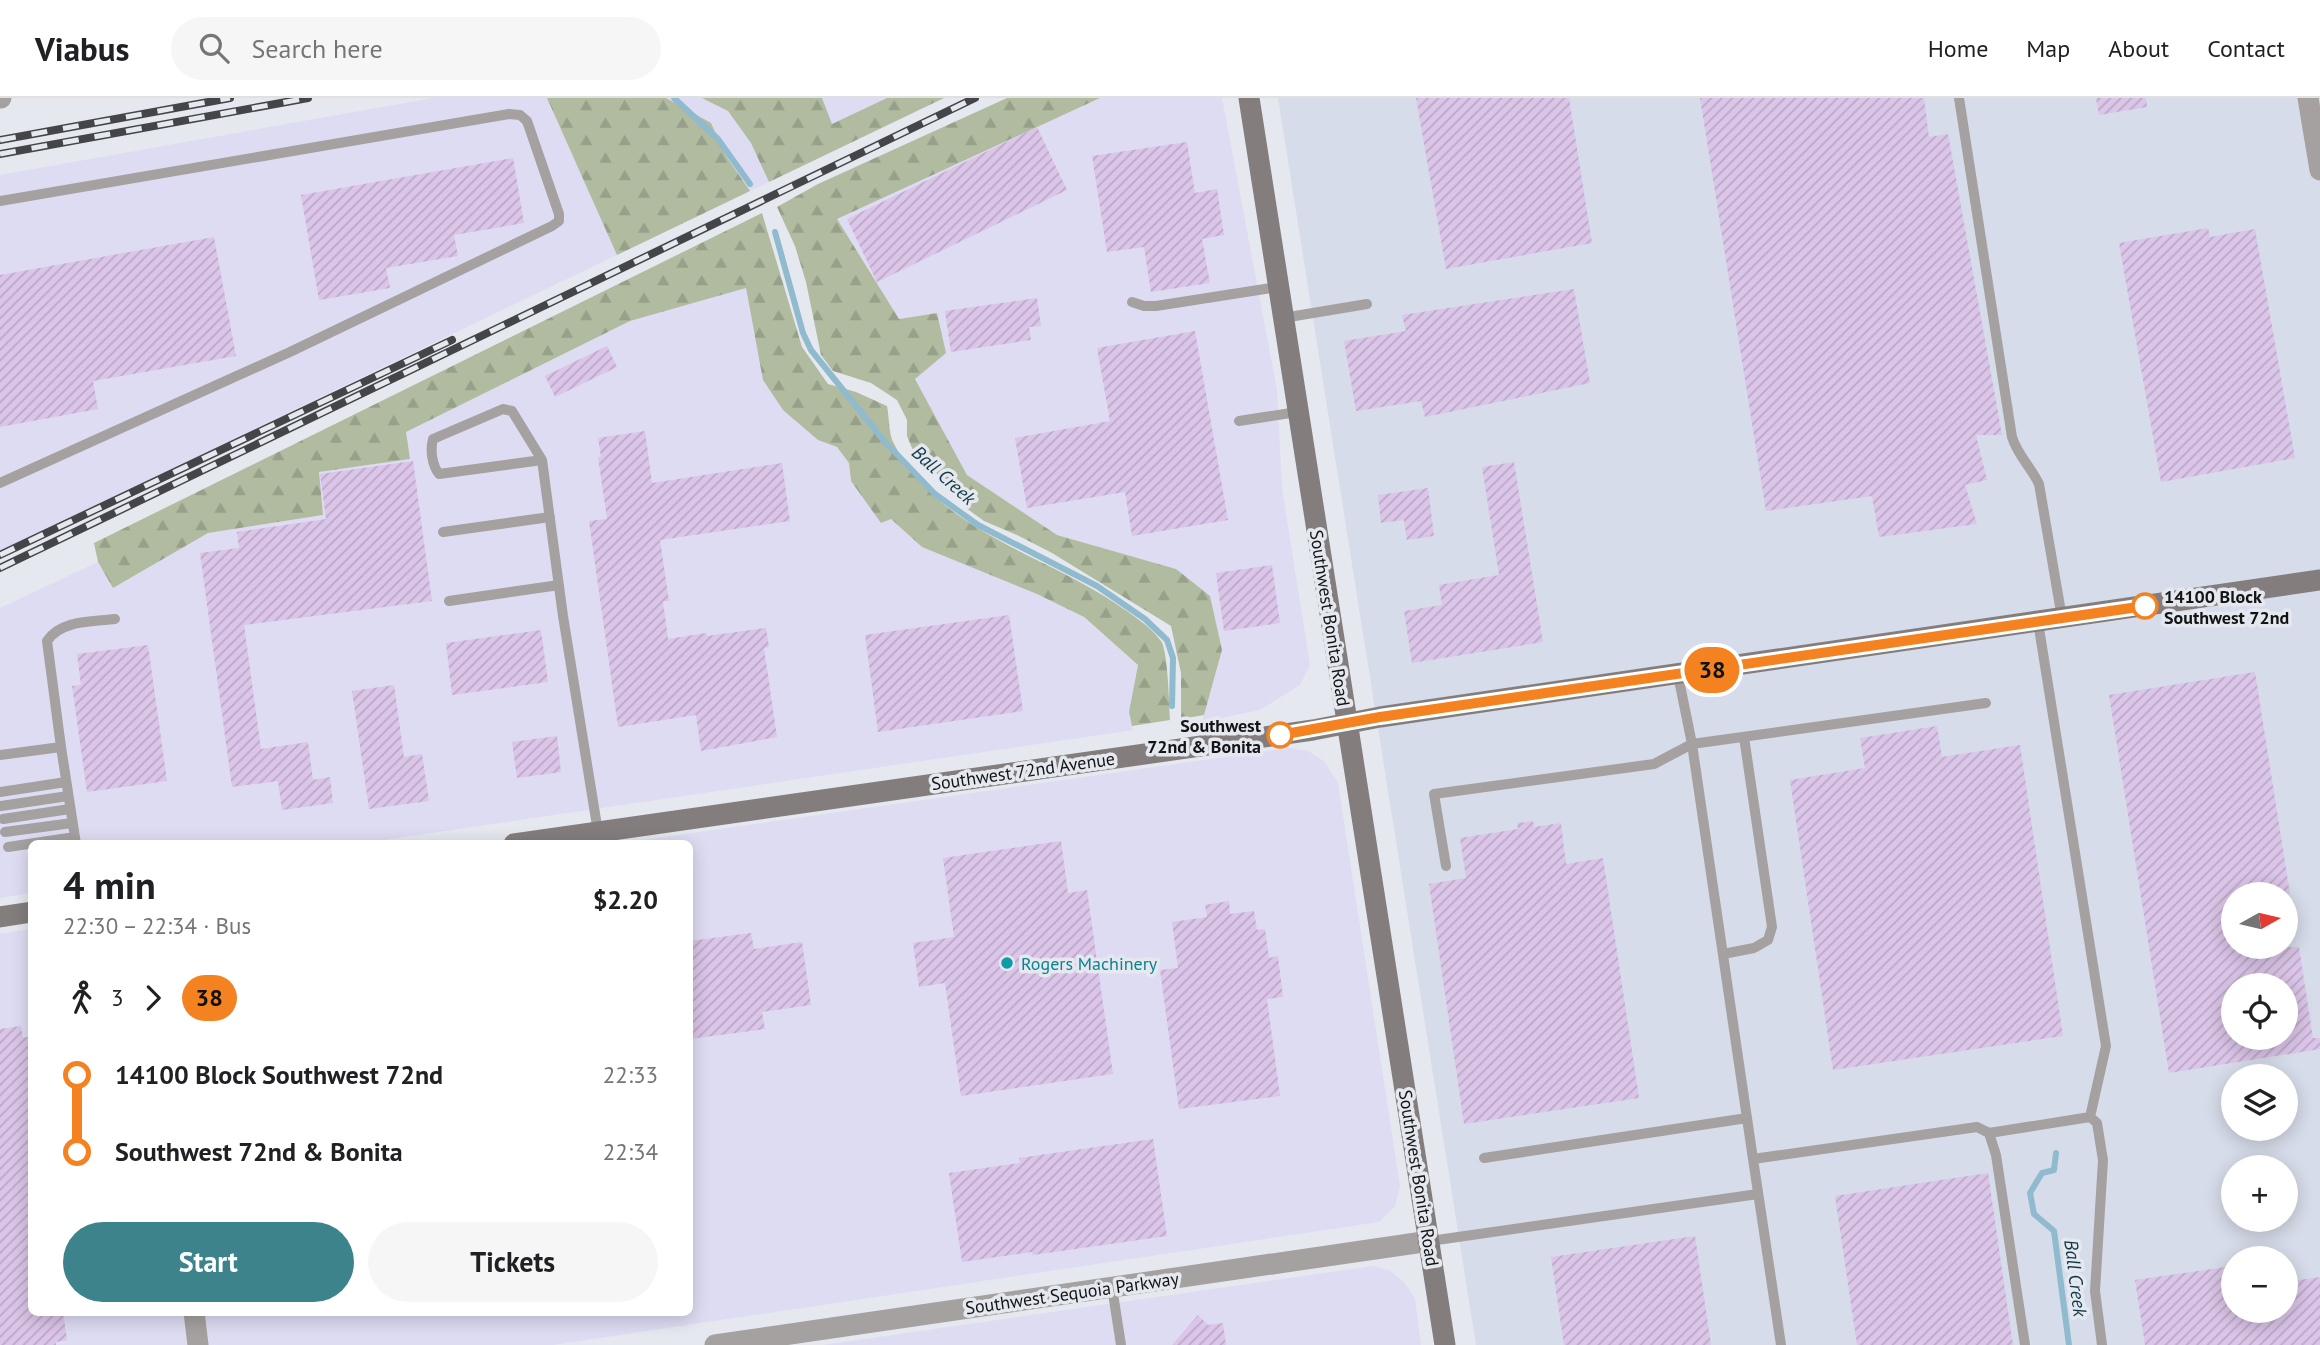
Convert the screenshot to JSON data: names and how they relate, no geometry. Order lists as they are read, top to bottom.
{
  "streets": {
    "main road": ["Southwest Bonita Road", "Southwest 72nd Avenue"],
    "street": ["Southwest Sequoia Parkway"]
  },
  "crossings": [
    ["Southwest Bonita Road", "Southwest 72nd Avenue"],
    ["Southwest Bonita Road", "Southwest Sequoia Parkway"]
  ],
  "water": ["Ball Creek"],
  "places": ["14100 Block Southwest 72nd", "Southwest 72nd & Bonita", "Rogers Machinery"],
  "lines": ["bus line 38"],
  "north": "right",
  "page": {
    "header": "Viabus",
    "search": "Search here",
    "nav": [
      "Home",
      "Map",
      "About",
      "Contact"
    ],
    "on_map": "38",
    "heading": ["4 min", "22:30 – 22:34 · Bus", "$2.20"],
    "map_buttons": ["+", "−"],
    "legs": ["3", "38"],
    "list": [
      {
        "name": "14100 Block Southwest 72nd",
        "value": "22:33"
      },
      {
        "name": "Southwest 72nd & Bonita",
        "value": "22:34"
      }
    ],
    "buttons": ["Start", "Tickets"]
  }
}
